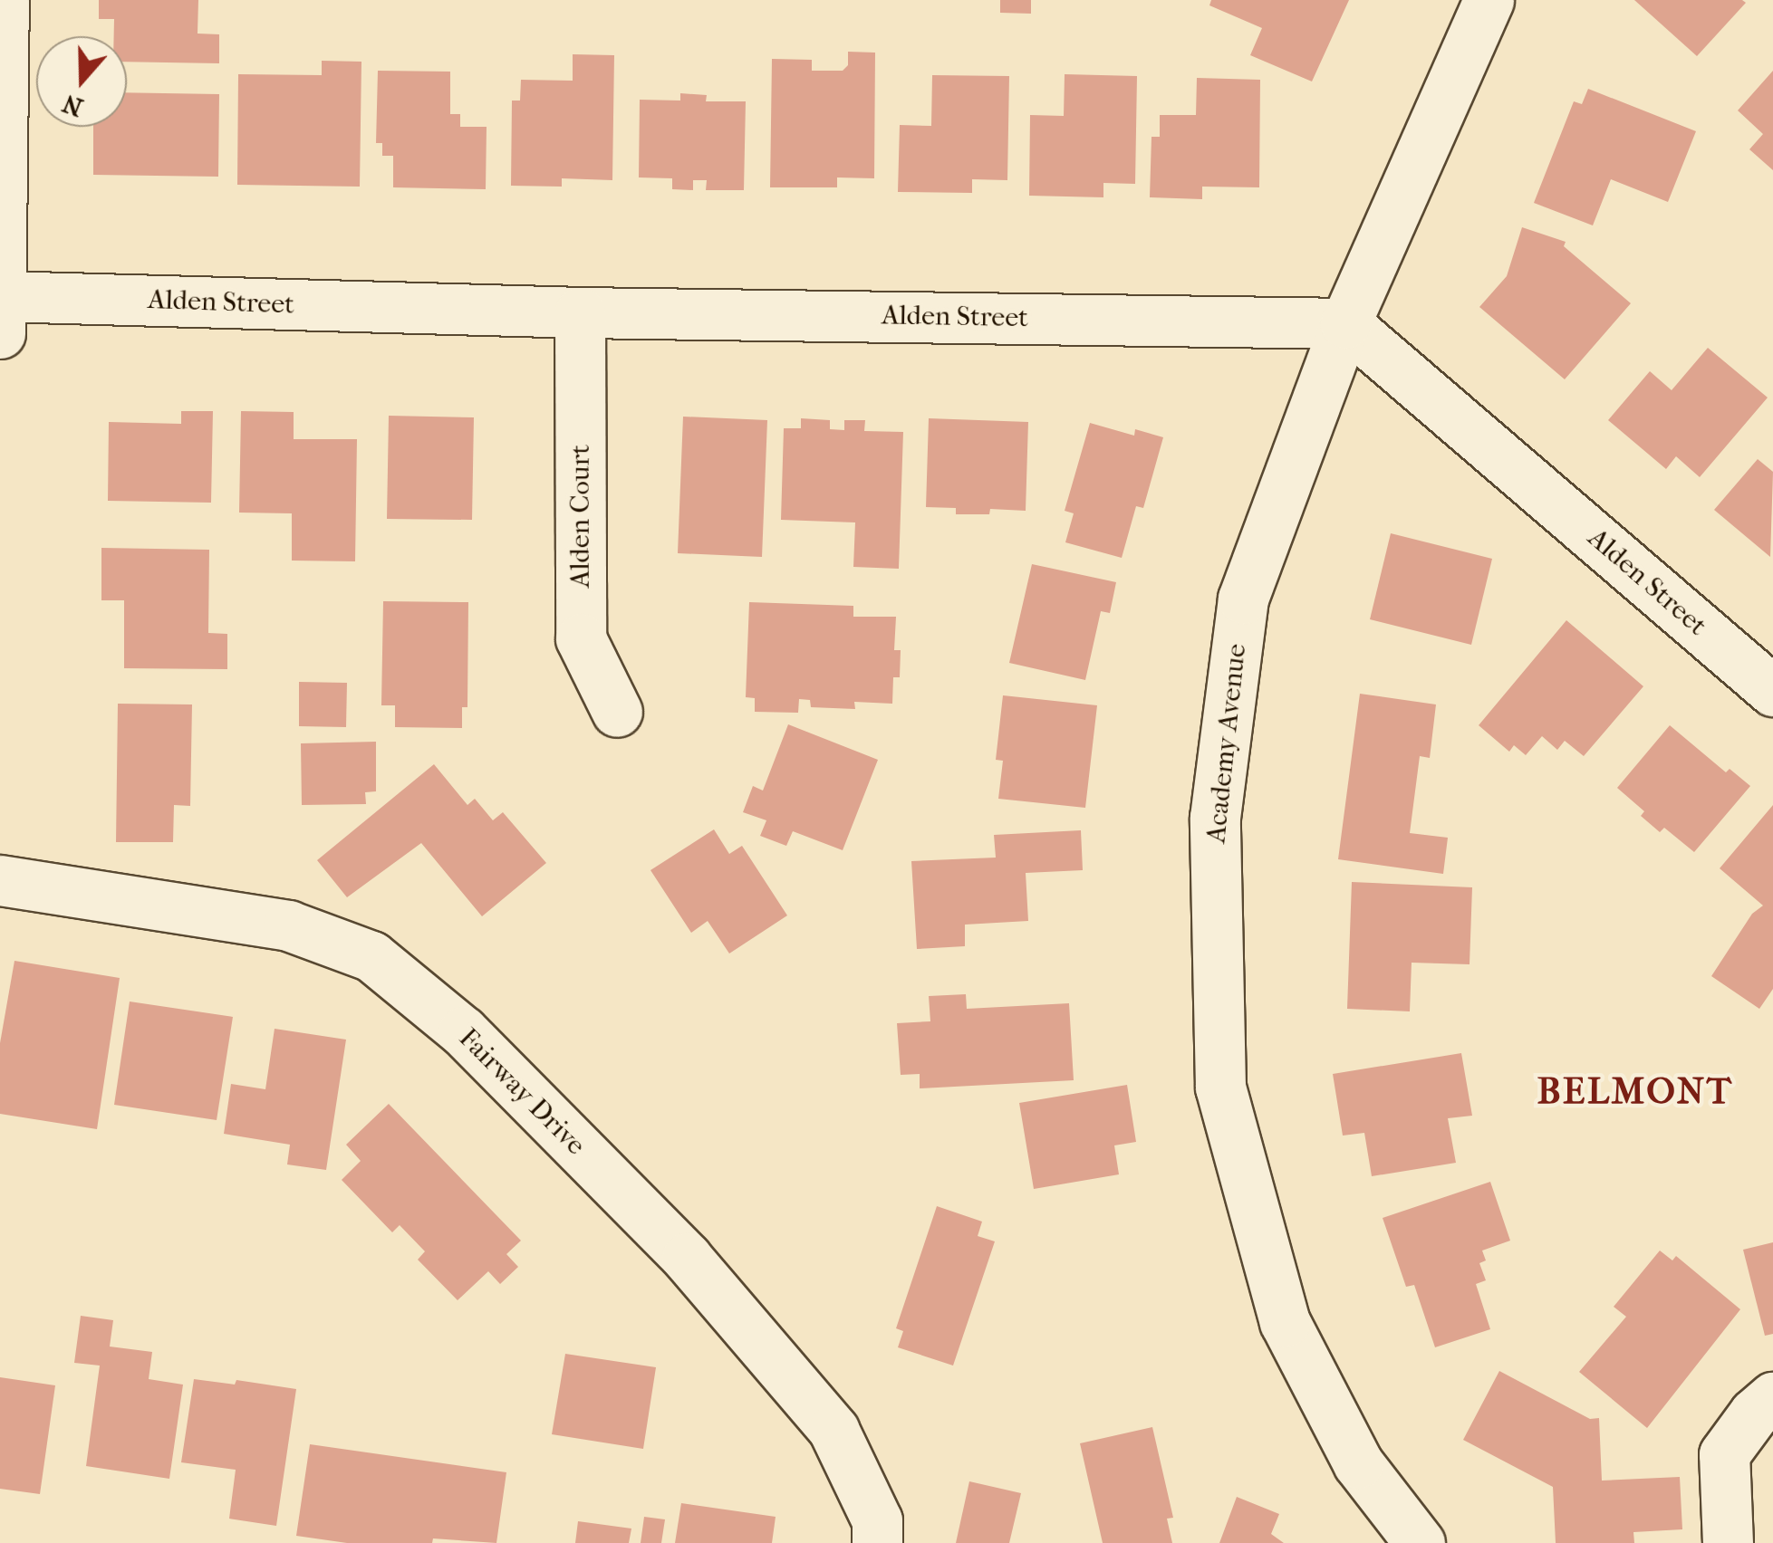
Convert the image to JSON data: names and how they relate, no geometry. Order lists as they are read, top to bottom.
{
  "streets": {
    "street": [
      "Alden Street",
      "Alden Court",
      "Academy Avenue",
      "Fairway Drive"
    ]
  },
  "crossings": [
    ["Alden Street", "Alden Court"],
    ["Alden Street", "Academy Avenue"]
  ],
  "districts": ["BELMONT"],
  "north": "bottom"
}
